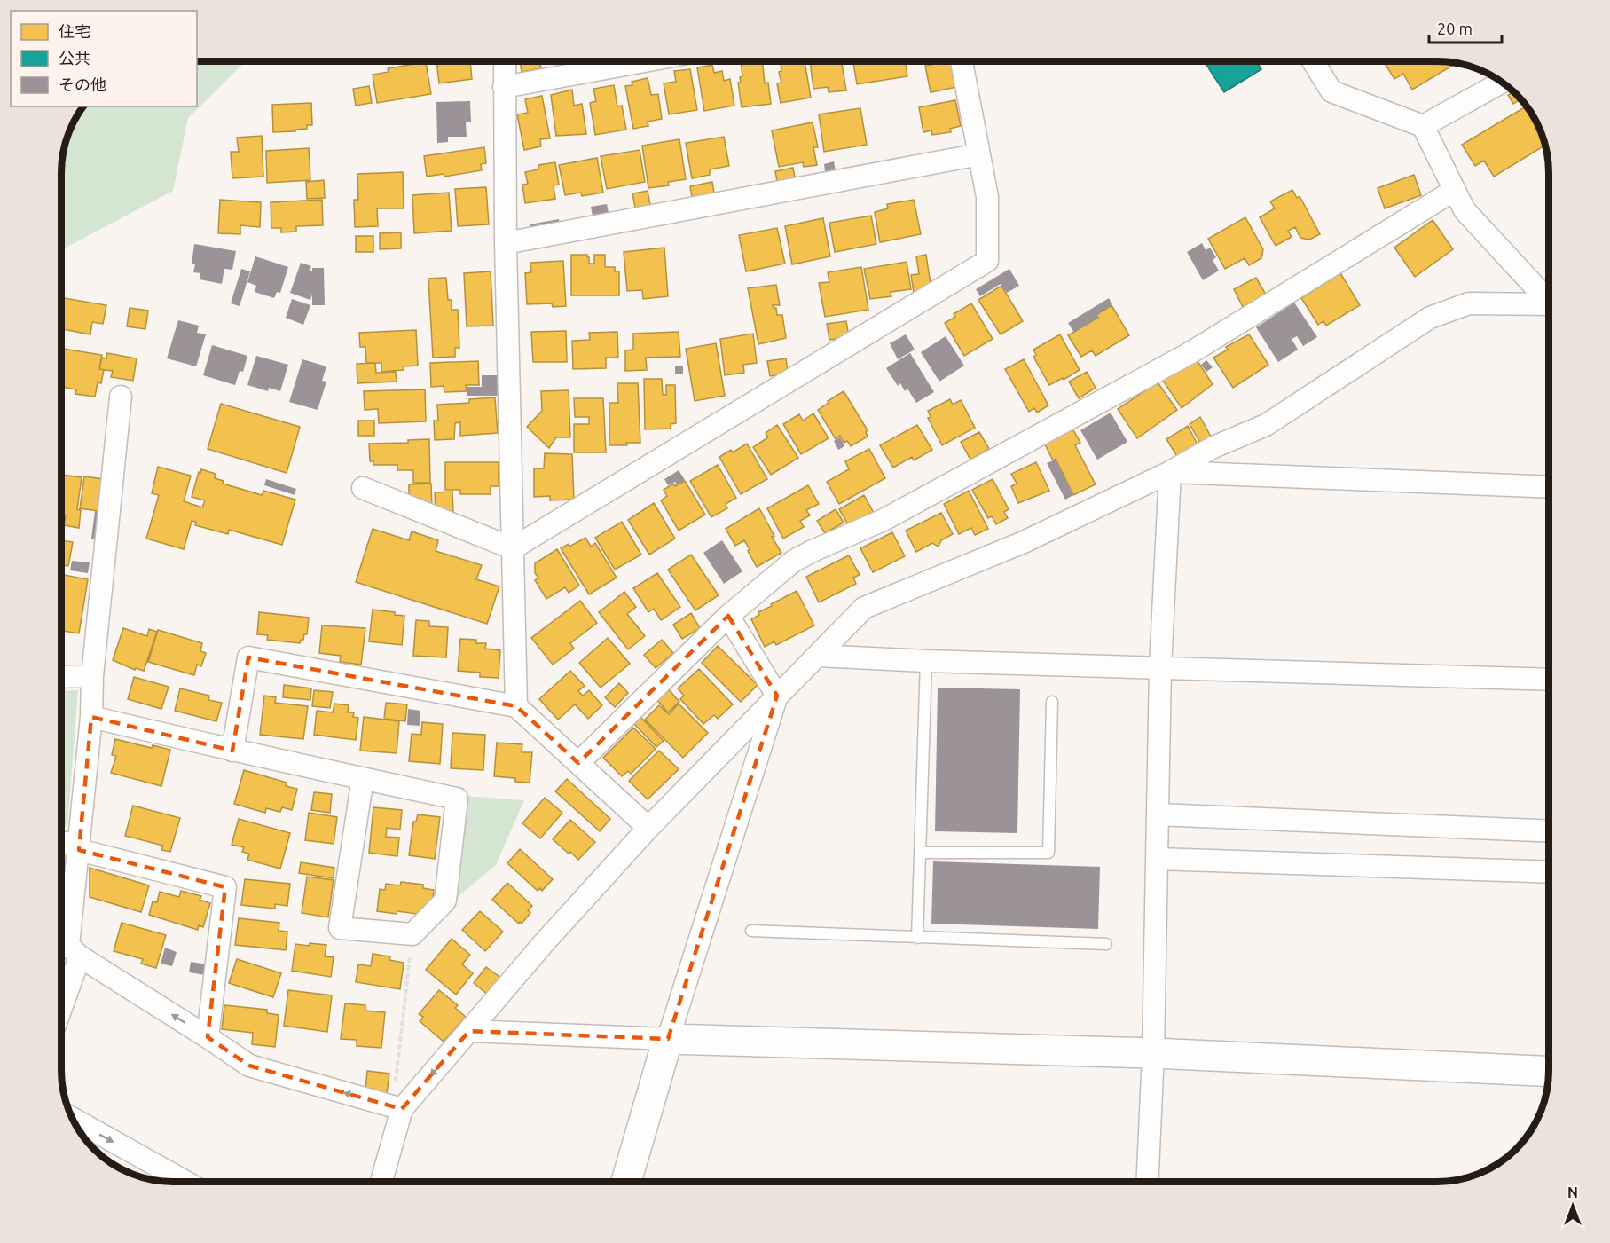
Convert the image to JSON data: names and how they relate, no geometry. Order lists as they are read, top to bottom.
{
  "legend": ["住宅", "公共", "その他"],
  "scale_bar": "20 m",
  "north": "top"
}
